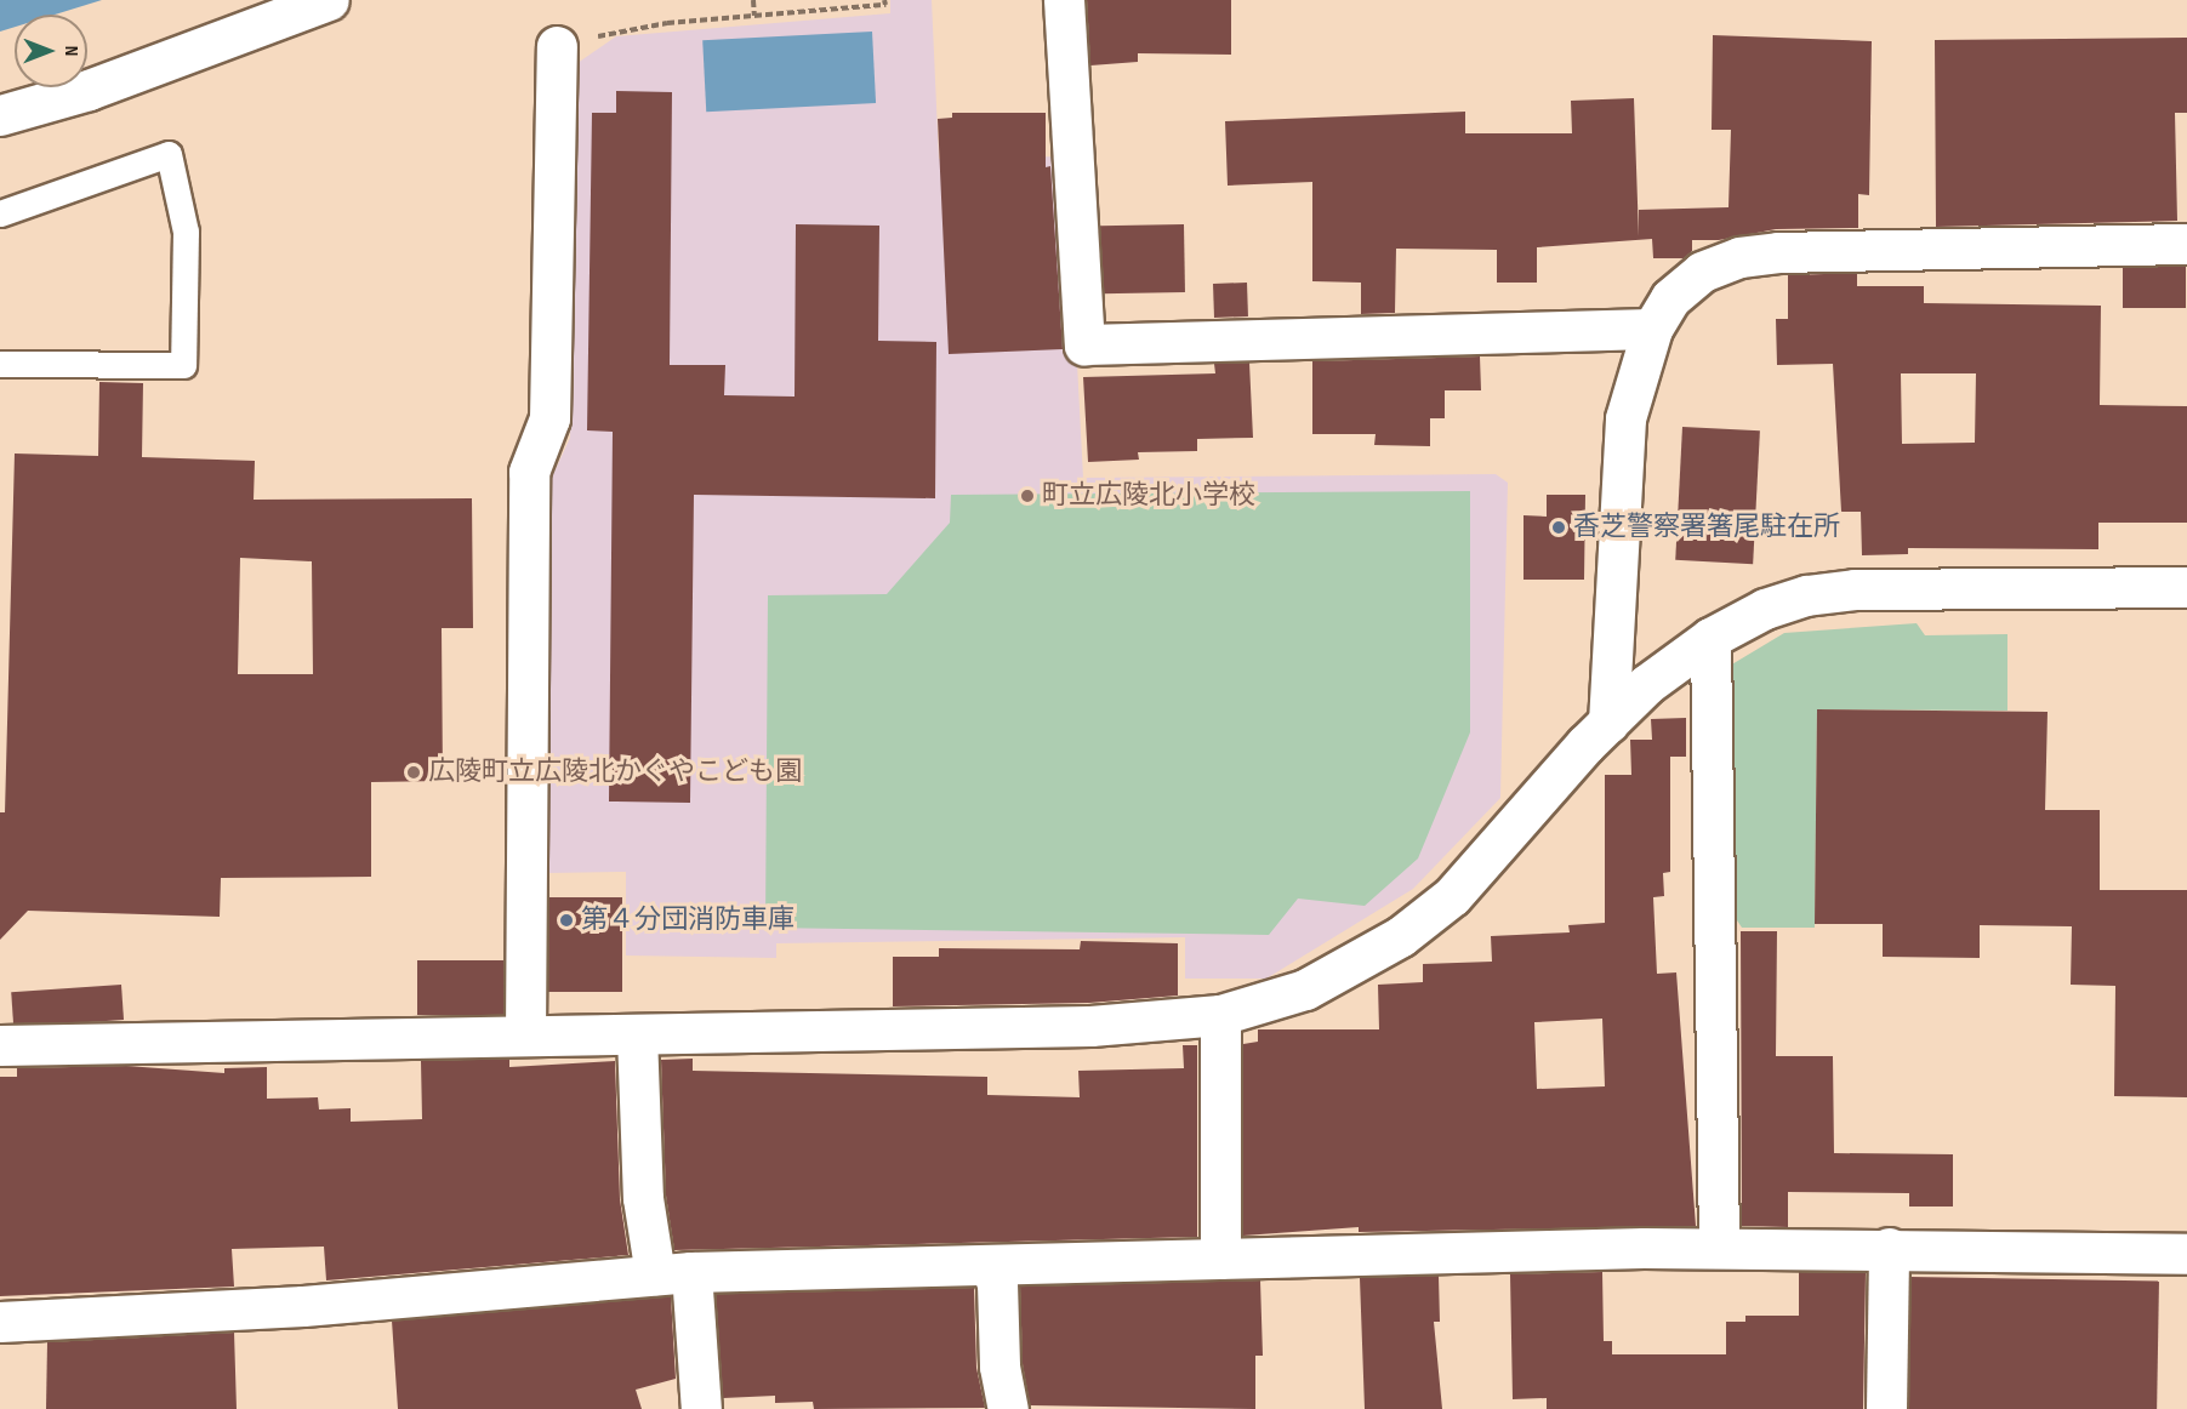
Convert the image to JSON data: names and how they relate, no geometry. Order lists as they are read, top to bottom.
{
  "places": [
    "町立広陵北小学校",
    "香芝警察署箸尾駐在所",
    "広陵町立広陵北かぐやこども園",
    "第４分団消防車庫"
  ],
  "north": "right"
}
